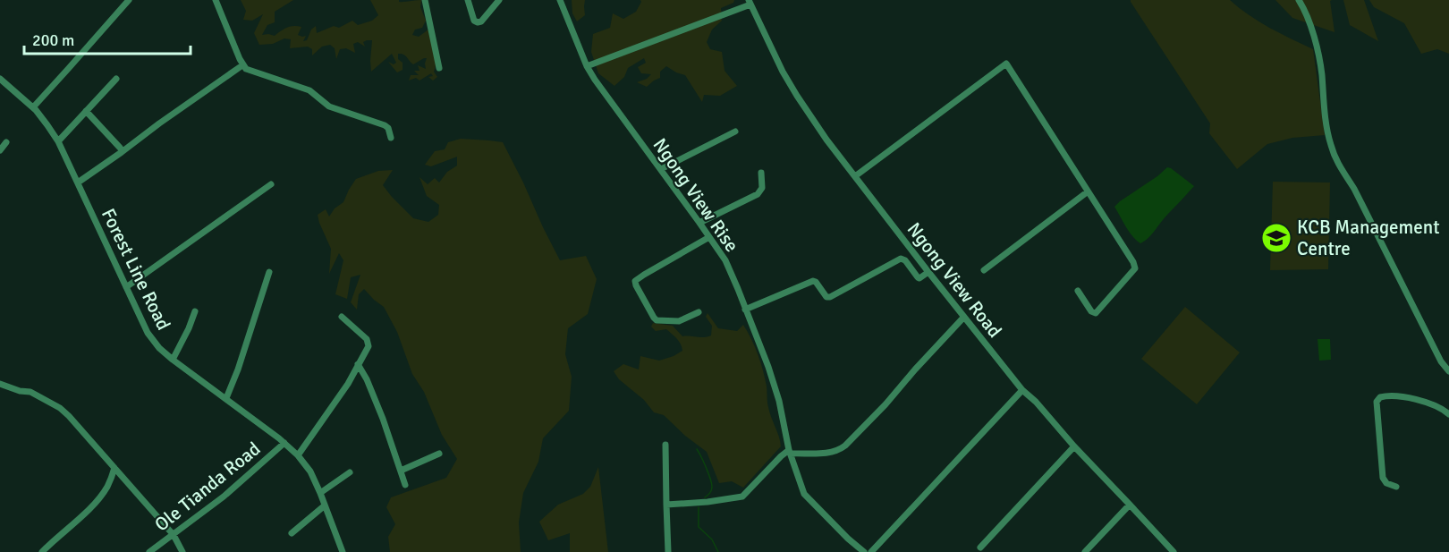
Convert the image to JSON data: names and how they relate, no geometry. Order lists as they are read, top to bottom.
{
  "streets": {
    "street": [
      "Ngong View Rise",
      "Forest Line Road",
      "Ngong View Road",
      "Ole Tianda Road"
    ]
  },
  "crossings": [
    ["Forest Line Road", "Ole Tianda Road"]
  ],
  "places": {
    "school or university": ["KCB Management Centre"]
  },
  "scale_bar": "200 m"
}
